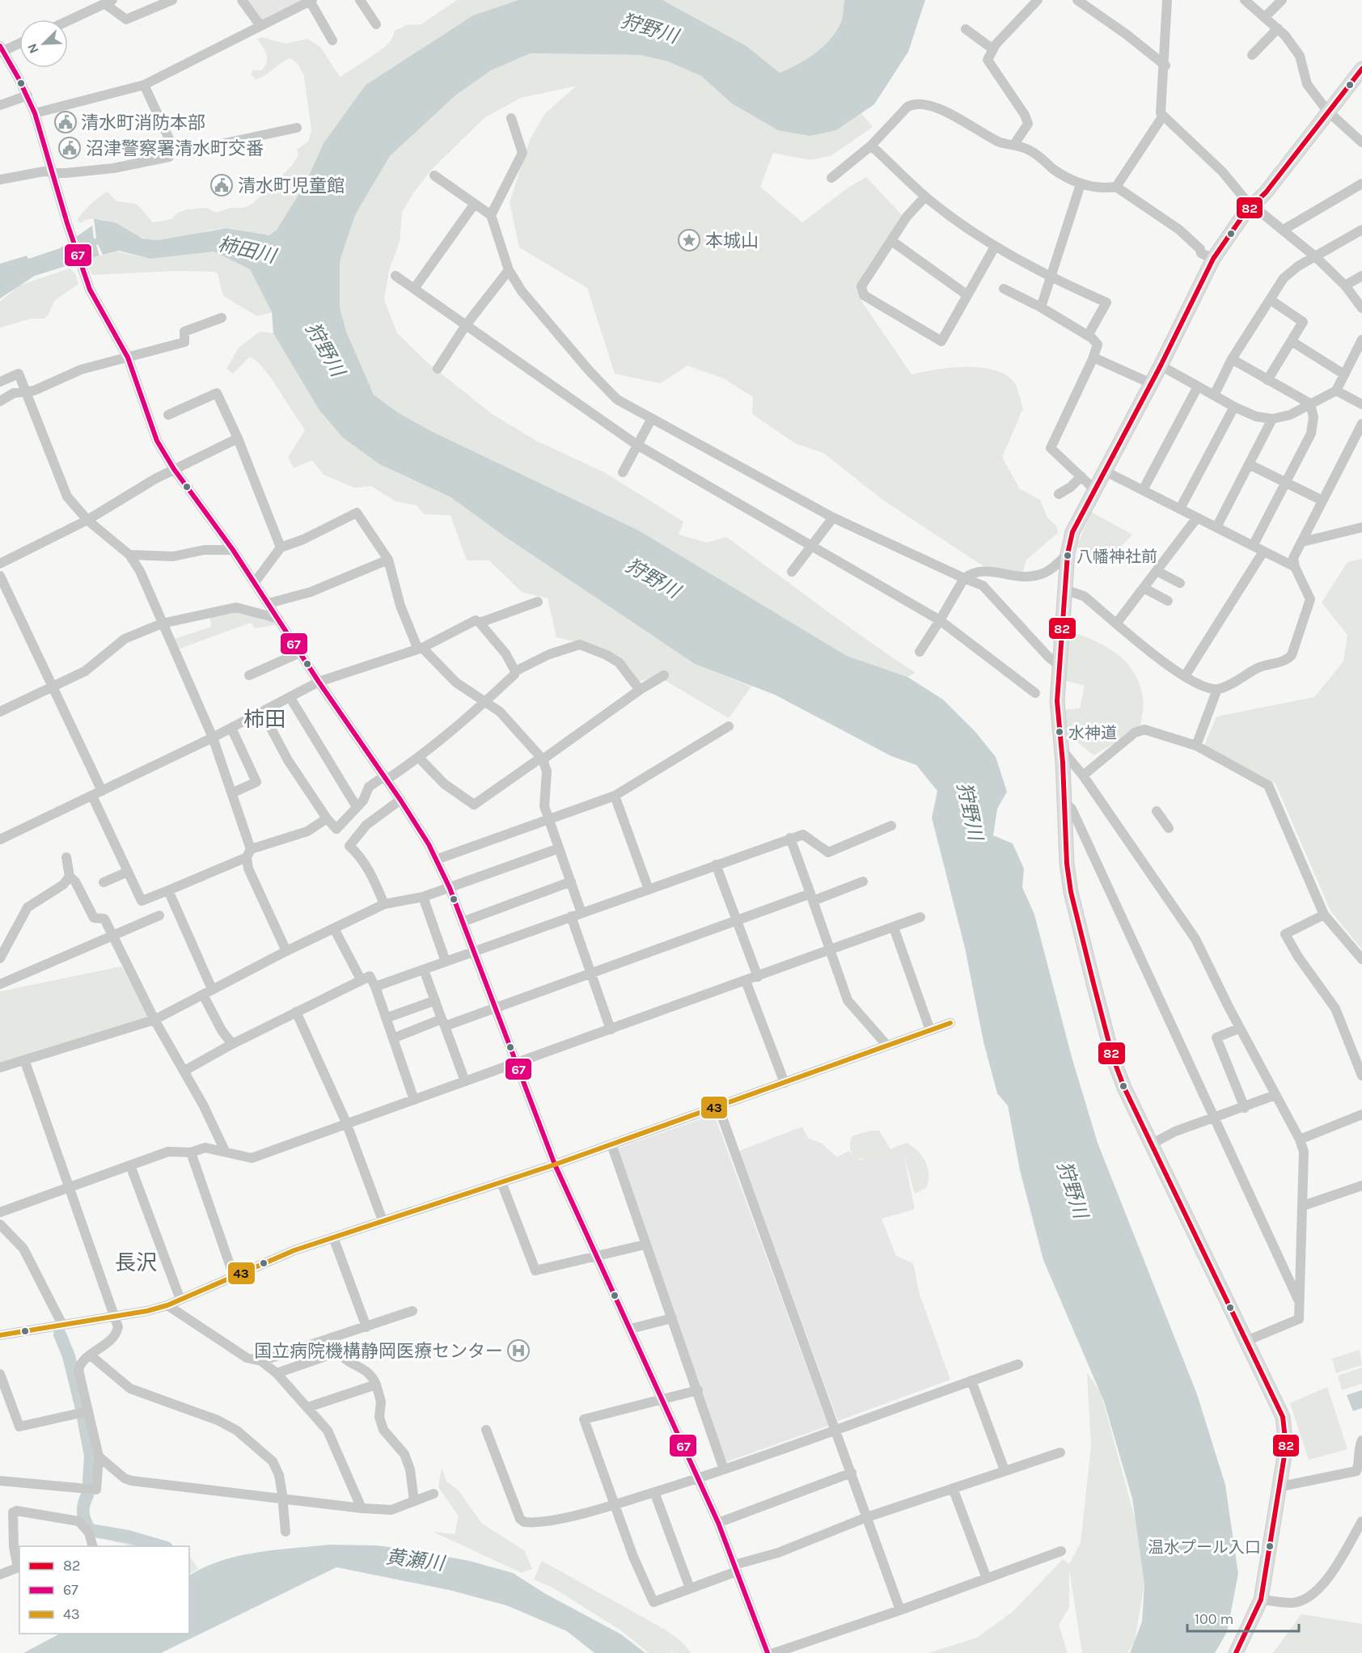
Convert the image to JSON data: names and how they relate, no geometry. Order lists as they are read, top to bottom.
{
  "districts": ["柿田", "長沢"],
  "water": ["狩野川", "柿田川", "黄瀬川"],
  "places": {
    "public building": ["清水町消防本部", "沼津警察署清水町交番", "清水町児童館"],
    "place": ["本城山"],
    "other": ["八幡神社前", "水神道", "温水プール入口"],
    "hospital": ["国立病院機構静岡医療センター"]
  },
  "lines": ["transit line 67", "transit line 82", "transit line 43"],
  "legend": ["82", "67", "43"],
  "scale_bar": "100 m",
  "north": "bottom left"
}
